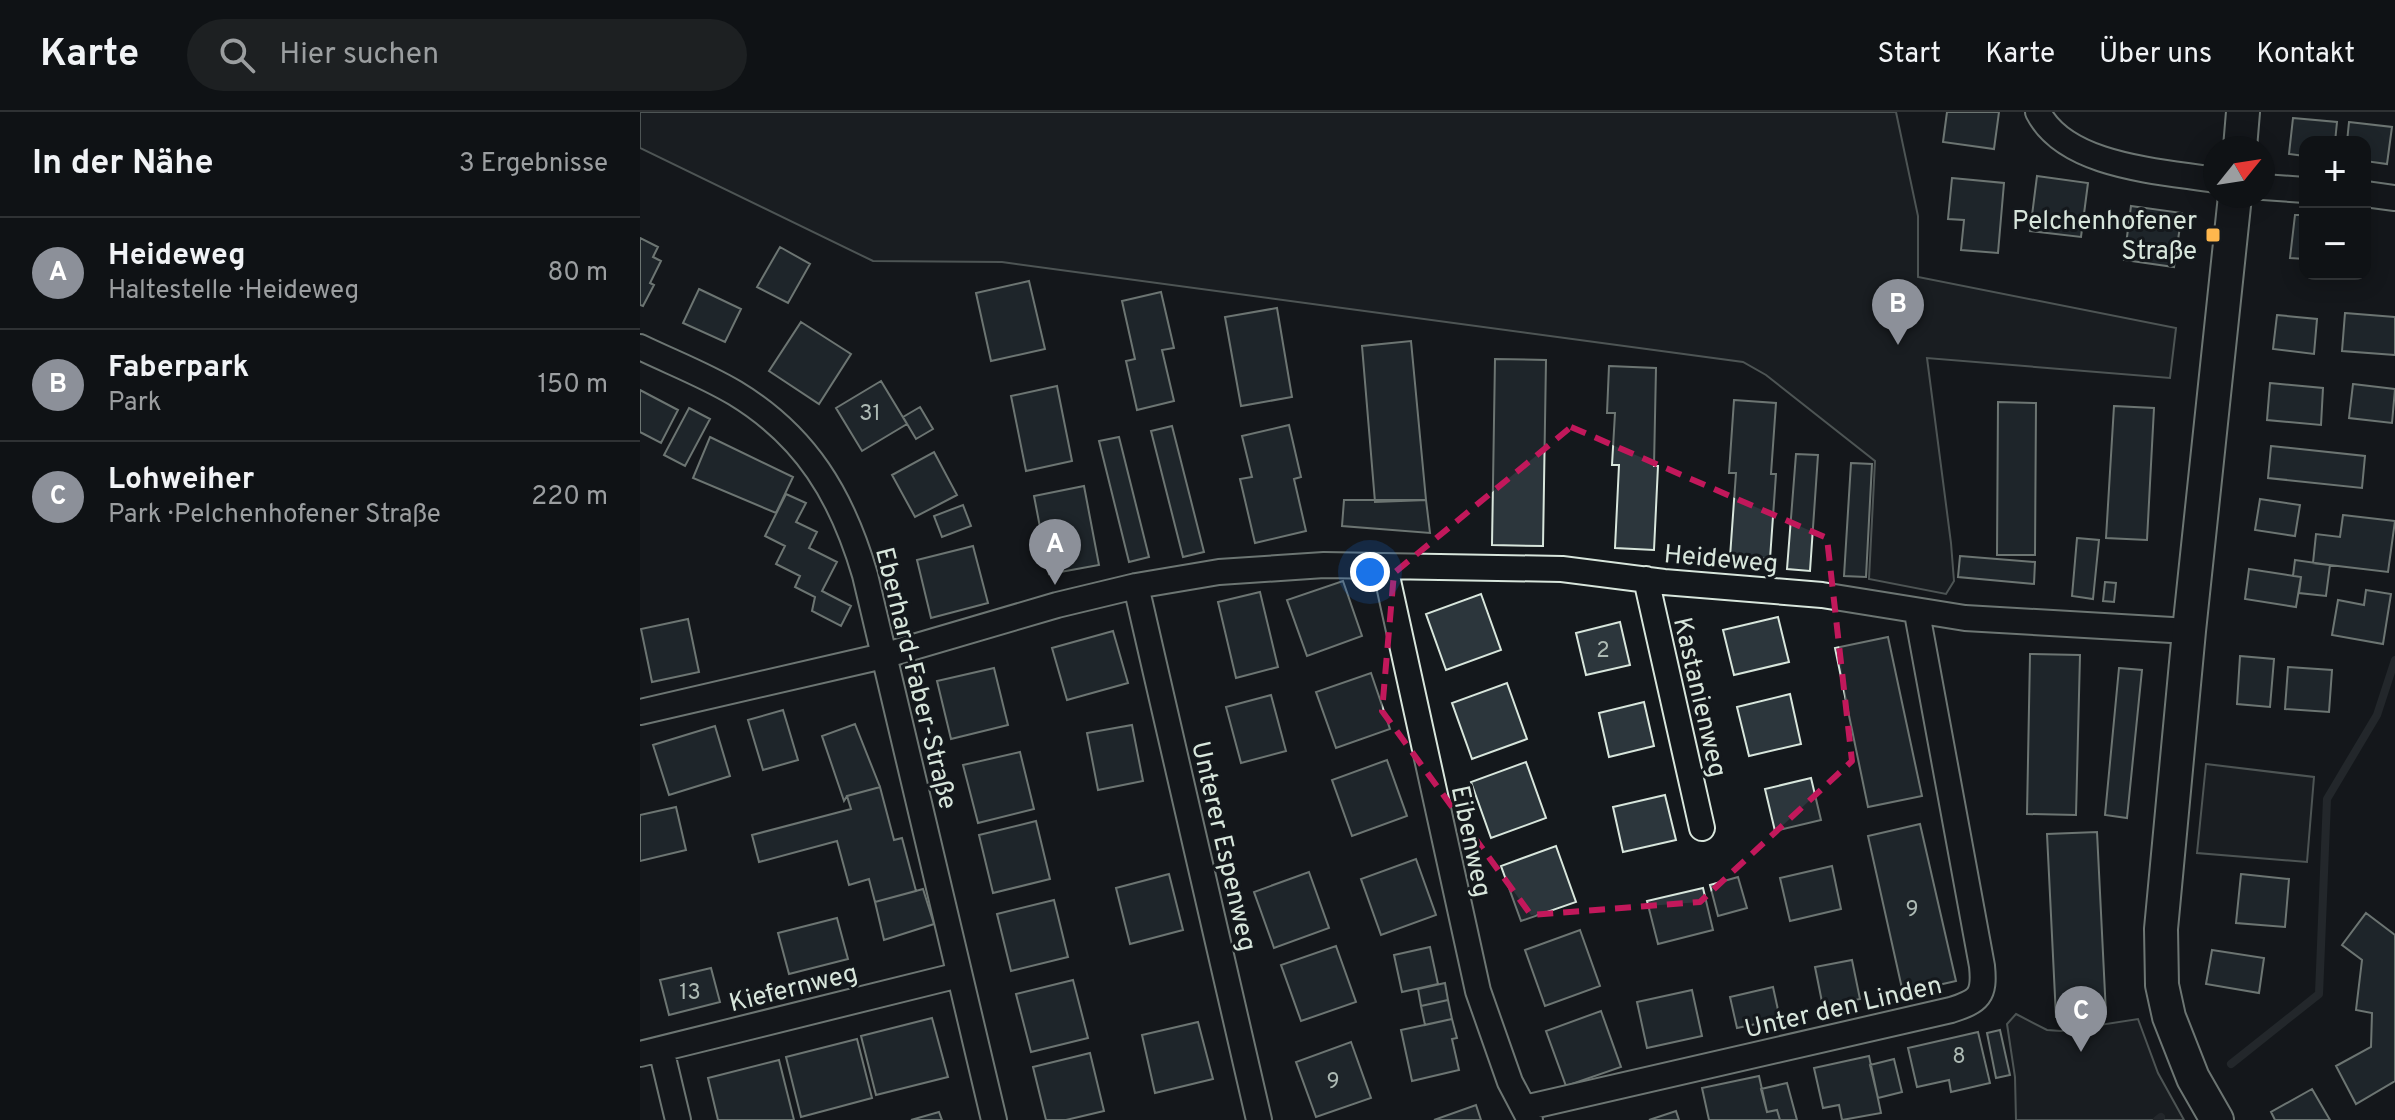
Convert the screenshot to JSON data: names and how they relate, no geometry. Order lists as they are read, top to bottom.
{
  "streets": {
    "street": [
      "Heideweg",
      "Eberhard-Faber-Straße",
      "Kastanienweg",
      "Eibenweg",
      "Unterer Espenweg",
      "Kiefernweg",
      "Unter den Linden"
    ]
  },
  "crossings": [
    ["Heideweg", "Eberhard-Faber-Straße"],
    ["Heideweg", "Kastanienweg"],
    ["Heideweg", "Eibenweg"],
    ["Heideweg", "Unterer Espenweg"],
    ["Heideweg", "Unter den Linden"],
    ["Eberhard-Faber-Straße", "Kiefernweg"],
    ["Eibenweg", "Unter den Linden"]
  ],
  "places": {
    "transit": ["Pelchenhofener Straße"]
  },
  "house_numbers": [
    "31",
    "2",
    "9",
    "13",
    "8",
    "9"
  ],
  "north": "top right",
  "page": {
    "header": "Karte",
    "search": "Hier suchen",
    "nav": [
      "Start",
      "Karte",
      "Über uns",
      "Kontakt"
    ],
    "heading": ["In der Nähe", "3 Ergebnisse"],
    "map_buttons": ["+", "−"],
    "list": [
      {
        "mark": "A",
        "name": "Heideweg",
        "note": "Haltestelle · Heideweg",
        "value": "80 m"
      },
      {
        "mark": "B",
        "name": "Faberpark",
        "note": "Park",
        "value": "150 m"
      },
      {
        "mark": "C",
        "name": "Lohweiher",
        "note": "Park · Pelchenhofener Straße",
        "value": "220 m"
      }
    ],
    "pins": ["B", "A", "C"]
  }
}
